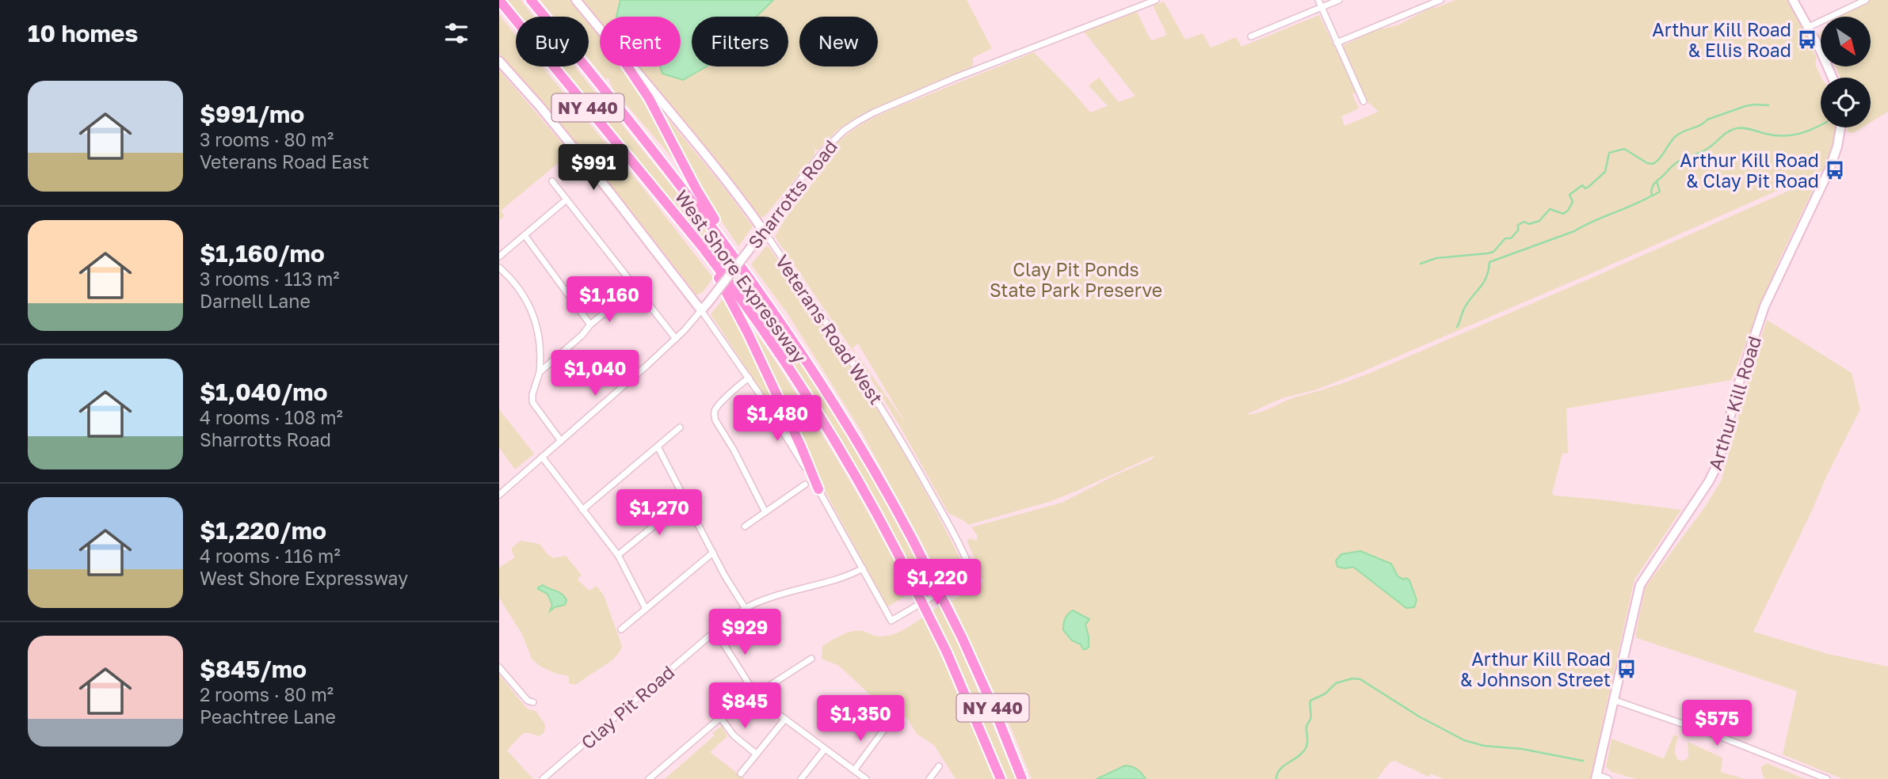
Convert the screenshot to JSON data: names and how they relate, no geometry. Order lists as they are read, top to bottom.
{
  "streets": {
    "highway": ["NY 440", "West Shore Expressway"],
    "street": [
      "Sharrotts Road",
      "Veterans Road West",
      "Arthur Kill Road",
      "Clay Pit Road"
    ]
  },
  "crossings": [
    ["Sharrotts Road", "Veterans Road West"],
    ["Veterans Road West", "Clay Pit Road"]
  ],
  "parks": ["Clay Pit Ponds State Park Preserve"],
  "places": {
    "bus stop": ["Arthur Kill Road & Ellis Road", "Arthur Kill Road & Clay Pit Road", "Arthur Kill Road & Johnson Street"]
  },
  "north": "bottom right",
  "page": {
    "heading": "10 homes",
    "chip": [
      "Buy",
      "Rent",
      "Filters",
      "New"
    ],
    "list": [
      {
        "name": "$991/mo",
        "note": "3 rooms · 80 m² · Veterans Road East"
      },
      {
        "name": "$1,160/mo",
        "note": "3 rooms · 113 m² · Darnell Lane"
      },
      {
        "name": "$1,040/mo",
        "note": "4 rooms · 108 m² · Sharrotts Road"
      },
      {
        "name": "$1,220/mo",
        "note": "4 rooms · 116 m² · West Shore Expressway"
      },
      {
        "name": "$845/mo",
        "note": "2 rooms · 80 m² · Peachtree Lane"
      }
    ],
    "price": [
      "$991",
      "$1,160",
      "$1,040",
      "$1,480",
      "$1,270",
      "$1,220",
      "$929",
      "$845",
      "$1,350",
      "$575"
    ]
  }
}
